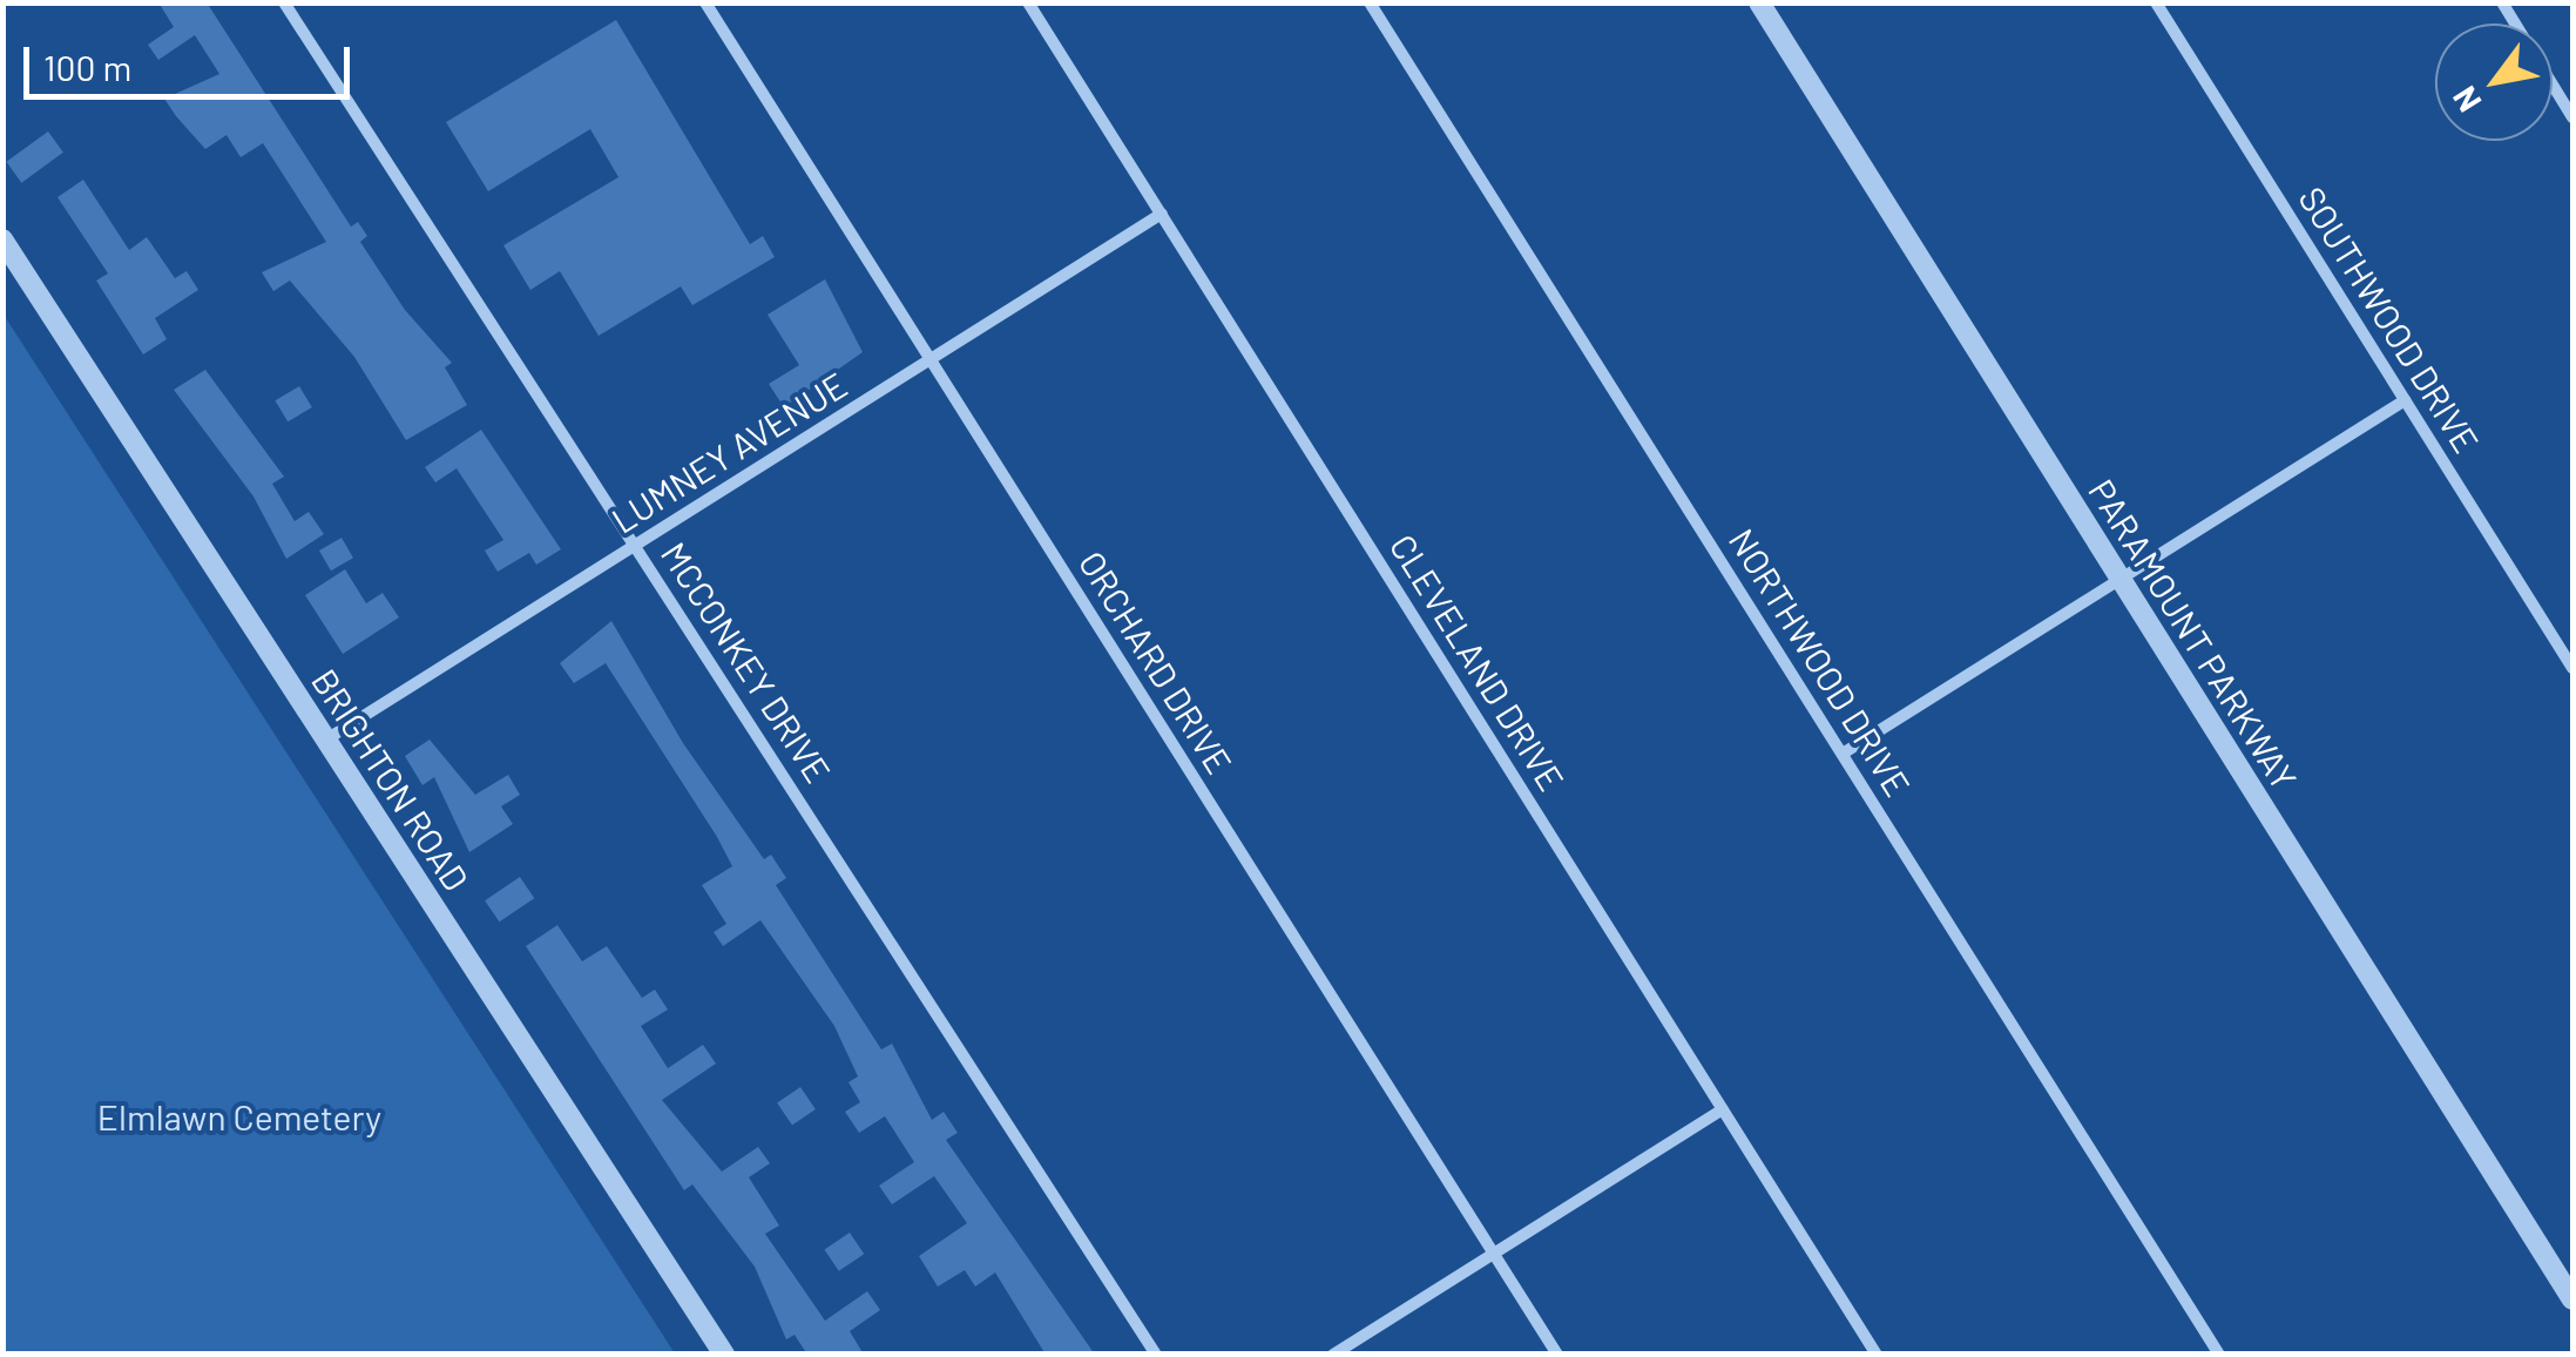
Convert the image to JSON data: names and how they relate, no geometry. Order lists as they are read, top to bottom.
{
  "streets": {
    "street": [
      "SOUTHWOOD DRIVE",
      "LUMNEY AVENUE",
      "PARAMOUNT PARKWAY",
      "MCCONKEY DRIVE",
      "ORCHARD DRIVE",
      "CLEVELAND DRIVE",
      "NORTHWOOD DRIVE",
      "BRIGHTON ROAD"
    ]
  },
  "crossings": [
    ["LUMNEY AVENUE", "MCCONKEY DRIVE"],
    ["LUMNEY AVENUE", "ORCHARD DRIVE"],
    ["LUMNEY AVENUE", "CLEVELAND DRIVE"],
    ["LUMNEY AVENUE", "BRIGHTON ROAD"]
  ],
  "parks": ["Elmlawn Cemetery"],
  "scale_bar": "100 m",
  "north": "bottom left"
}
